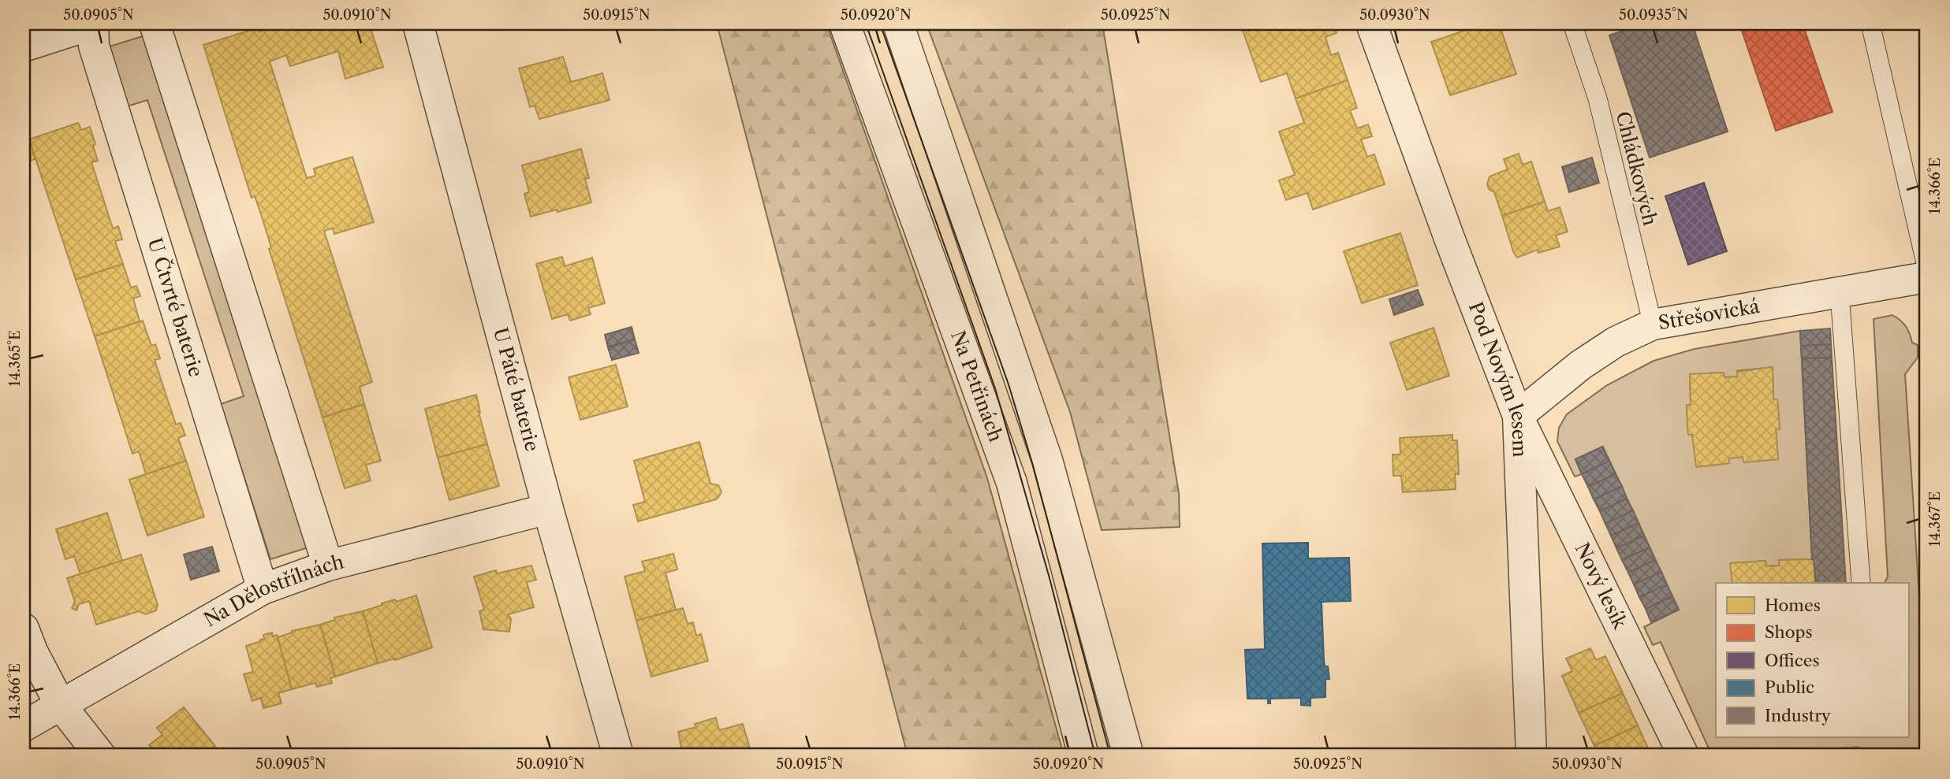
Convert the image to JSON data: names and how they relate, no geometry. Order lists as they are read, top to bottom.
{
  "streets": {
    "street": [
      "U Čtvrté baterie",
      "Střešovická",
      "Pod Novým lesem",
      "Na Petřinách",
      "U Páté baterie",
      "Nový lesík",
      "Na Dělostřílnách"
    ],
    "lane": ["Chládkových"]
  },
  "crossings": [
    ["Chládkových", "Střešovická"],
    ["U Čtvrté baterie", "Na Dělostřílnách"],
    ["Střešovická", "Pod Novým lesem"],
    ["Střešovická", "Nový lesík"],
    ["Pod Novým lesem", "Nový lesík"],
    ["U Páté baterie", "Na Dělostřílnách"]
  ],
  "legend": [
    "Homes",
    "Shops",
    "Offices",
    "Public",
    "Industry"
  ],
  "coordinates": [
    "50.0905°N",
    "50.0910°N",
    "50.0915°N",
    "50.0920°N",
    "50.0925°N",
    "50.0930°N",
    "50.0935°N",
    "14.366°E",
    "14.365°E",
    "14.367°E"
  ]
}
